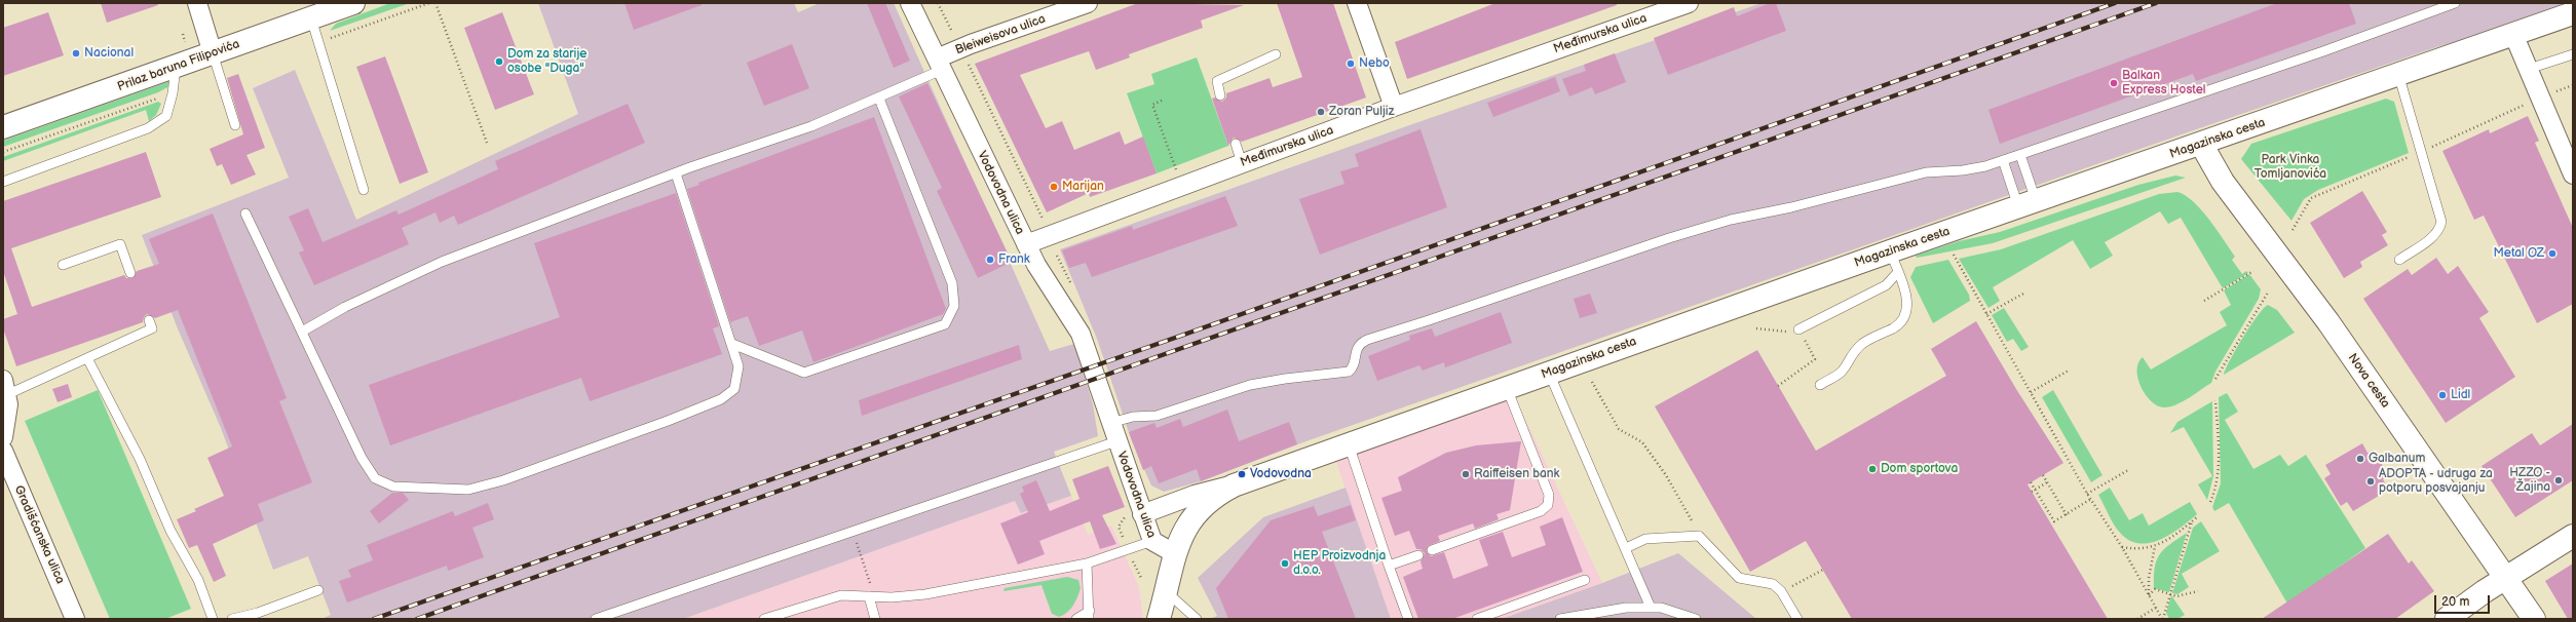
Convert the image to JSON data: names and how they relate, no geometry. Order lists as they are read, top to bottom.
{
  "streets": {
    "street": [
      "Međimurska ulica",
      "Bleiweisova ulica",
      "Prilaz baruna Filipovića",
      "Magazinska cesta",
      "Vodovodna ulica",
      "Nova cesta",
      "Gradišćanska ulica"
    ]
  },
  "crossings": [
    ["Međimurska ulica", "Vodovodna ulica"],
    ["Bleiweisova ulica", "Vodovodna ulica"],
    ["Magazinska cesta", "Vodovodna ulica"],
    ["Magazinska cesta", "Nova cesta"]
  ],
  "parks": ["Park Vinka Tomljanovića"],
  "places": [
    "Nacional",
    "Dom za starije osobe \"Duga\"",
    "Nebo",
    "Balkan Express Hostel",
    "Zoran Puljiz",
    "Marijan",
    "Metal OZ",
    "Frank",
    "Lidl",
    "Galbanum",
    "Dom sportova",
    "Vodovodna",
    "Raiffeisen bank",
    "HZZO - Žajina",
    "ADOPTA - udruga za potporu posvajanju",
    "HEP Proizvodnja d.o.o."
  ],
  "scale_bar": "20 m"
}
